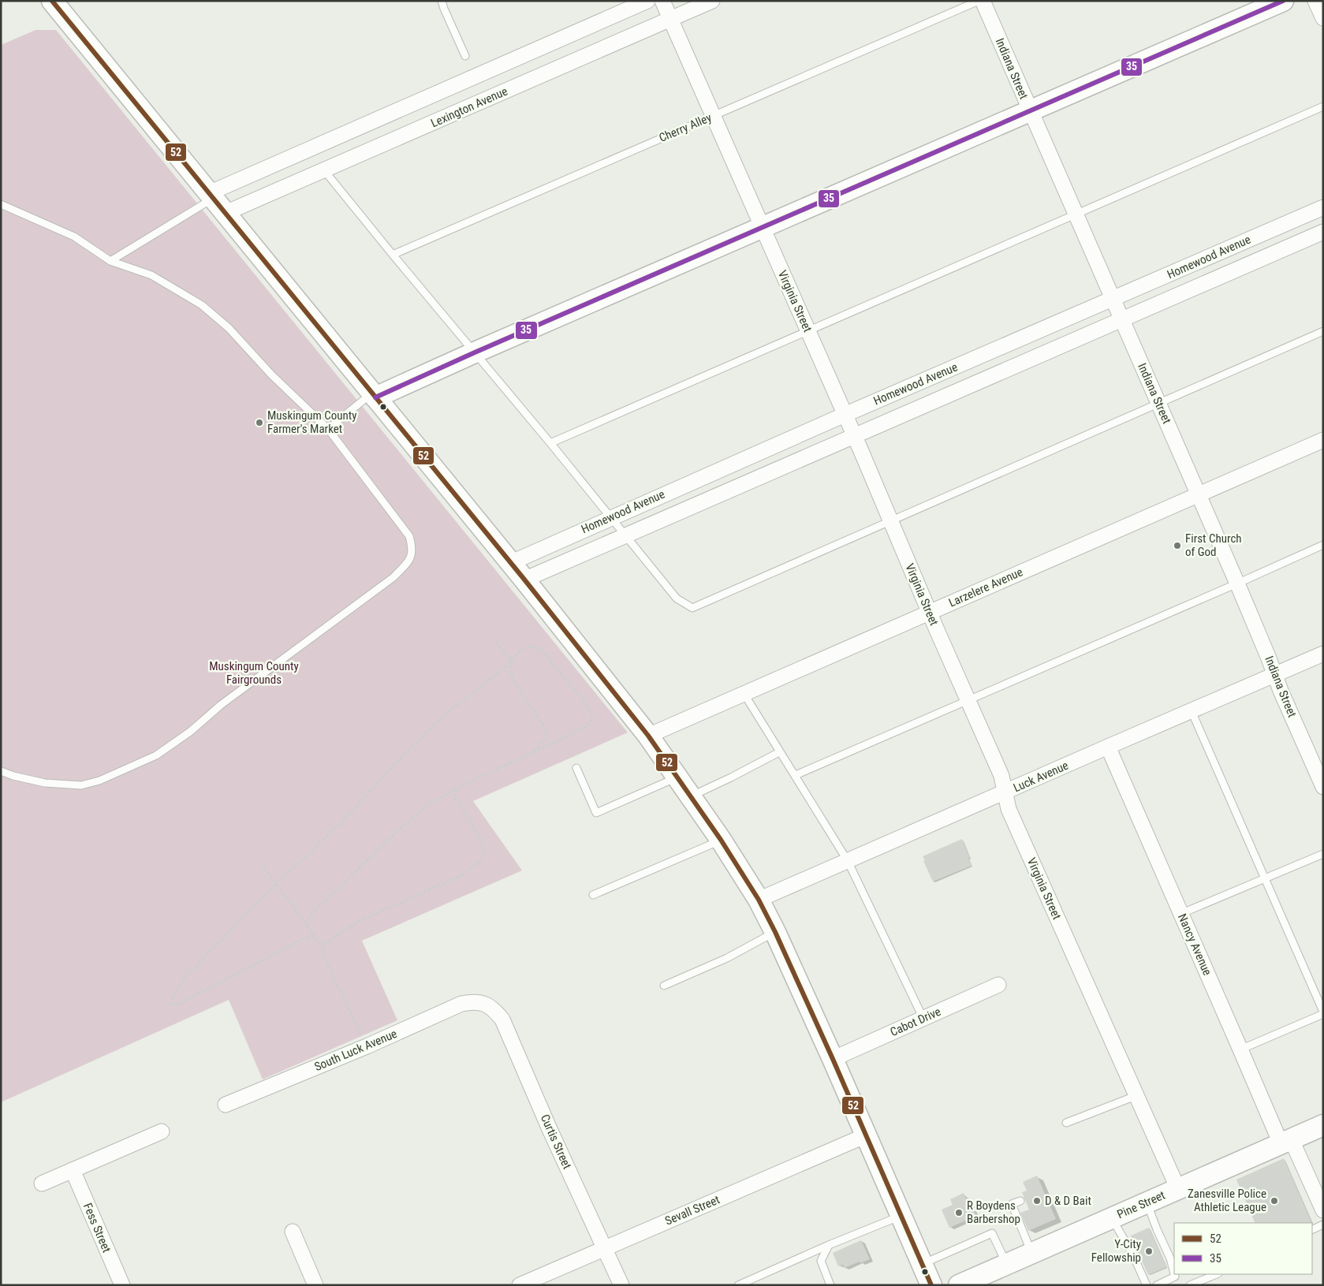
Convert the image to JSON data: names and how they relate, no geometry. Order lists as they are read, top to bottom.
{
  "streets": {
    "street": [
      "Indiana Street",
      "Lexington Avenue",
      "Homewood Avenue",
      "Virginia Street",
      "Larzelere Avenue",
      "Luck Avenue",
      "Nancy Avenue",
      "Cabot Drive",
      "South Luck Avenue",
      "Curtis Street",
      "Pine Street",
      "Sevall Street",
      "Fess Street"
    ],
    "lane": ["Cherry Alley"]
  },
  "crossings": [
    ["Indiana Street", "Homewood Avenue"],
    ["Indiana Street", "Larzelere Avenue"],
    ["Indiana Street", "Luck Avenue"],
    ["Lexington Avenue", "Virginia Street"],
    ["Cherry Alley", "Virginia Street"],
    ["Homewood Avenue", "Virginia Street"],
    ["Virginia Street", "Larzelere Avenue"],
    ["Virginia Street", "Luck Avenue"],
    ["Virginia Street", "Pine Street"],
    ["Luck Avenue", "Nancy Avenue"],
    ["Nancy Avenue", "Pine Street"],
    ["South Luck Avenue", "Curtis Street"],
    ["Curtis Street", "Sevall Street"]
  ],
  "parks": ["Muskingum County Fairgrounds"],
  "places": [
    "Muskingum County Farmer's Market",
    "First Church of God",
    "D & D Bait",
    "Zanesville Police Athletic League",
    "R Boydens Barbershop",
    "Y-City Fellowship"
  ],
  "lines": ["transit line 52", "transit line 35"],
  "legend": ["52", "35"]
}
